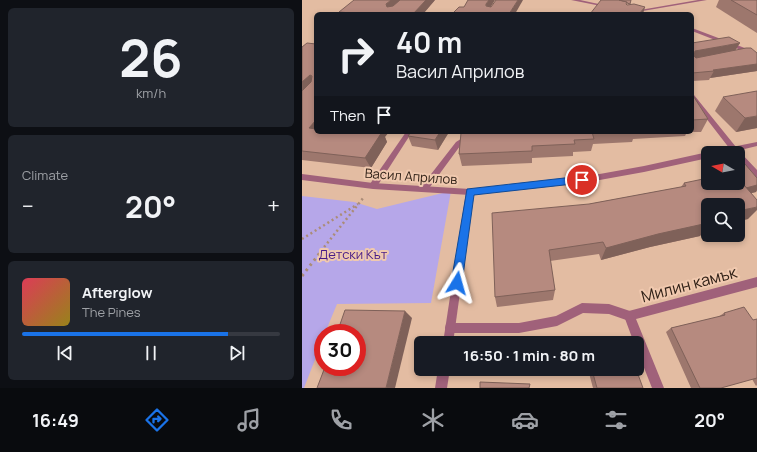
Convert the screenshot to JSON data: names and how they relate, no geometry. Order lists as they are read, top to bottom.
{
  "streets": {
    "street": ["Васил Априлов", "Милин камък"]
  },
  "parks": ["Детски Кът"],
  "north": "left",
  "page": {
    "tile": [
      ["26", "km/h"],
      "Climate"
    ],
    "turn": ["40 m", "Васил Априлов"],
    "then": "Then",
    "heat": ["−", "20°", "+"],
    "song": ["Afterglow", "The Pines"],
    "limit": "30",
    "trip": "16:50 · 1 min · 80 m",
    "tabs": ["16:49", "20°"]
  }
}
